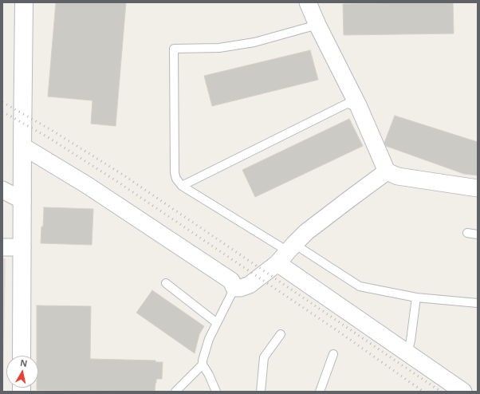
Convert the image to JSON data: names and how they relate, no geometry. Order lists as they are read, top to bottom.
{
  "north": "top"
}
